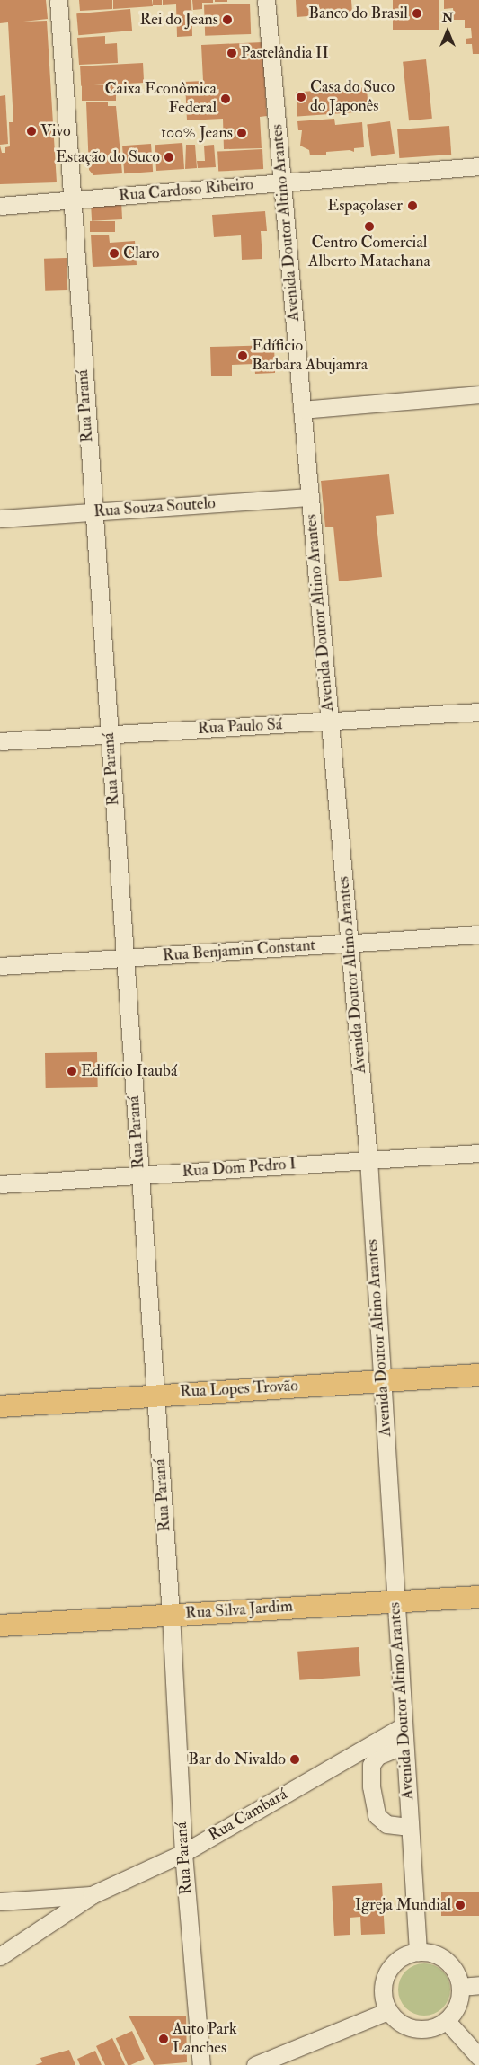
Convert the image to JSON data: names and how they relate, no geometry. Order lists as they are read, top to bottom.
{
  "streets": {
    "main road": ["Rua Lopes Trovão", "Rua Silva Jardim"],
    "street": [
      "Rua Cardoso Ribeiro",
      "Avenida Doutor Altino Arantes",
      "Rua Paraná",
      "Rua Souza Soutelo",
      "Rua Paulo Sá",
      "Rua Benjamin Constant",
      "Rua Dom Pedro I",
      "Rua Cambará"
    ]
  },
  "crossings": [
    ["Rua Cardoso Ribeiro", "Avenida Doutor Altino Arantes"],
    ["Rua Cardoso Ribeiro", "Rua Paraná"],
    ["Avenida Doutor Altino Arantes", "Rua Souza Soutelo"],
    ["Avenida Doutor Altino Arantes", "Rua Paulo Sá"],
    ["Avenida Doutor Altino Arantes", "Rua Benjamin Constant"],
    ["Avenida Doutor Altino Arantes", "Rua Dom Pedro I"],
    ["Avenida Doutor Altino Arantes", "Rua Lopes Trovão"],
    ["Avenida Doutor Altino Arantes", "Rua Silva Jardim"],
    ["Avenida Doutor Altino Arantes", "Rua Cambará"],
    ["Rua Paraná", "Rua Souza Soutelo"],
    ["Rua Paraná", "Rua Paulo Sá"],
    ["Rua Paraná", "Rua Benjamin Constant"],
    ["Rua Paraná", "Rua Dom Pedro I"],
    ["Rua Paraná", "Rua Lopes Trovão"],
    ["Rua Paraná", "Rua Silva Jardim"],
    ["Rua Paraná", "Rua Cambará"]
  ],
  "places": [
    "Banco do Brasil",
    "Rei do Jeans",
    "Pastelândia II",
    "Casa do Suco do Japonês",
    "Caixa Econômica Federal",
    "Vivo",
    "100% Jeans",
    "Estação do Suco",
    "Espaçolaser",
    "Centro Comercial Alberto Matachana",
    "Claro",
    "Edíficio Barbara Abujamra",
    "Edifício Itaubá",
    "Bar do Nivaldo",
    "Igreja Mundial",
    "Auto Park Lanches"
  ],
  "north": "top"
}
